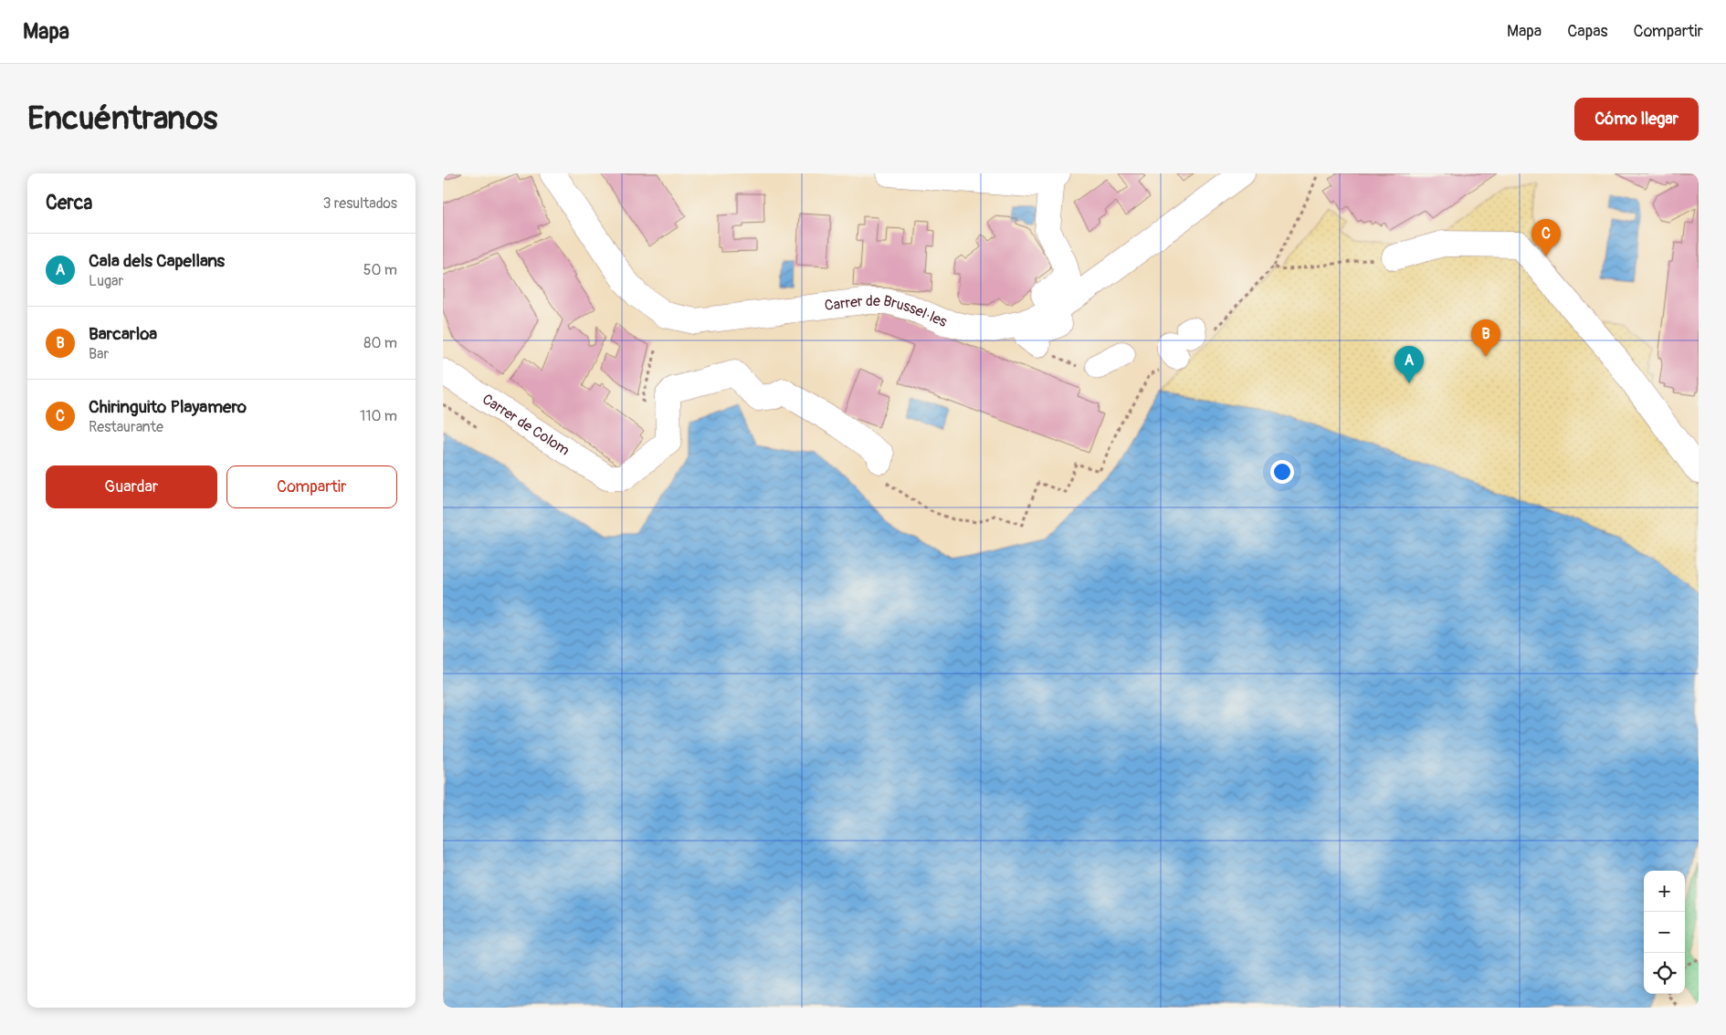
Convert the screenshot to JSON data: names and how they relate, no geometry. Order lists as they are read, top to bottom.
{
  "streets": {
    "street": ["Carrer de Brussel·les", "Carrer de Colom"]
  },
  "page": {
    "header": "Mapa",
    "nav": ["Mapa", "Capas", "Compartir"],
    "buttons": [
      "Cómo llegar",
      ["Guardar", "Compartir"]
    ],
    "title": "Encuéntranos",
    "heading": ["Cerca", "3 resultados"],
    "pins": ["C", "B", "A"],
    "list": [
      {
        "mark": "A",
        "name": "Cala dels Capellans",
        "note": "Lugar",
        "value": "50 m"
      },
      {
        "mark": "B",
        "name": "Barcarloa",
        "note": "Bar",
        "value": "80 m"
      },
      {
        "mark": "C",
        "name": "Chiringuito Playamero",
        "note": "Restaurante",
        "value": "110 m"
      }
    ],
    "map_buttons": ["+", "−"]
  }
}
